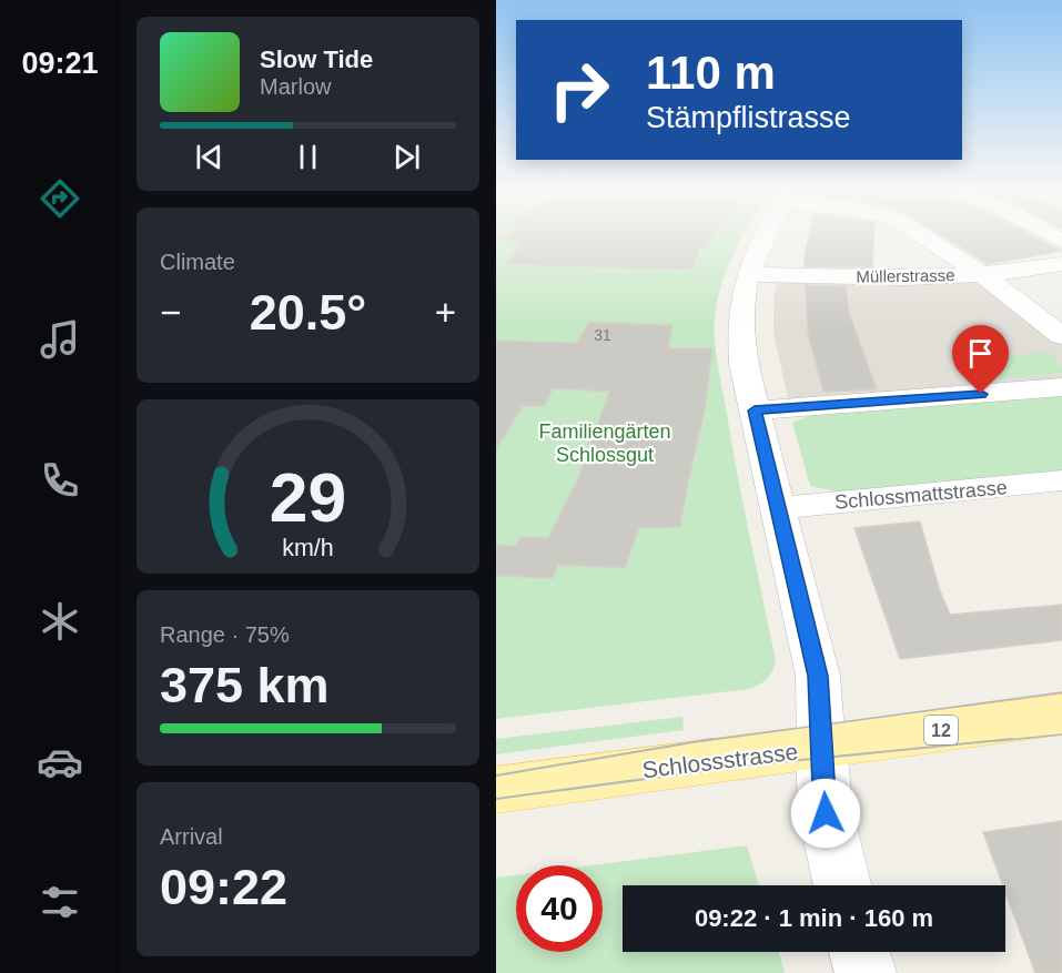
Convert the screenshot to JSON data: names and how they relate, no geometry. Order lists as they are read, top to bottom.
{
  "streets": {
    "main road": ["12", "Schlossstrasse"],
    "street": ["Müllerstrasse", "Schlossmattstrasse"]
  },
  "parks": ["Familiengärten Schlossgut"],
  "house_numbers": ["31"],
  "page": {
    "tabs": "09:21",
    "turn": ["110 m", "Stämpflistrasse"],
    "song": ["Slow Tide", "Marlow"],
    "tile": [
      "Climate",
      ["Range · 75%", "375 km"],
      ["Arrival", "09:22"]
    ],
    "heat": ["−", "20.5°", "+"],
    "limit": "40",
    "trip": "09:22 · 1 min · 160 m",
    "gauge": ["29", "km/h"]
  }
}
